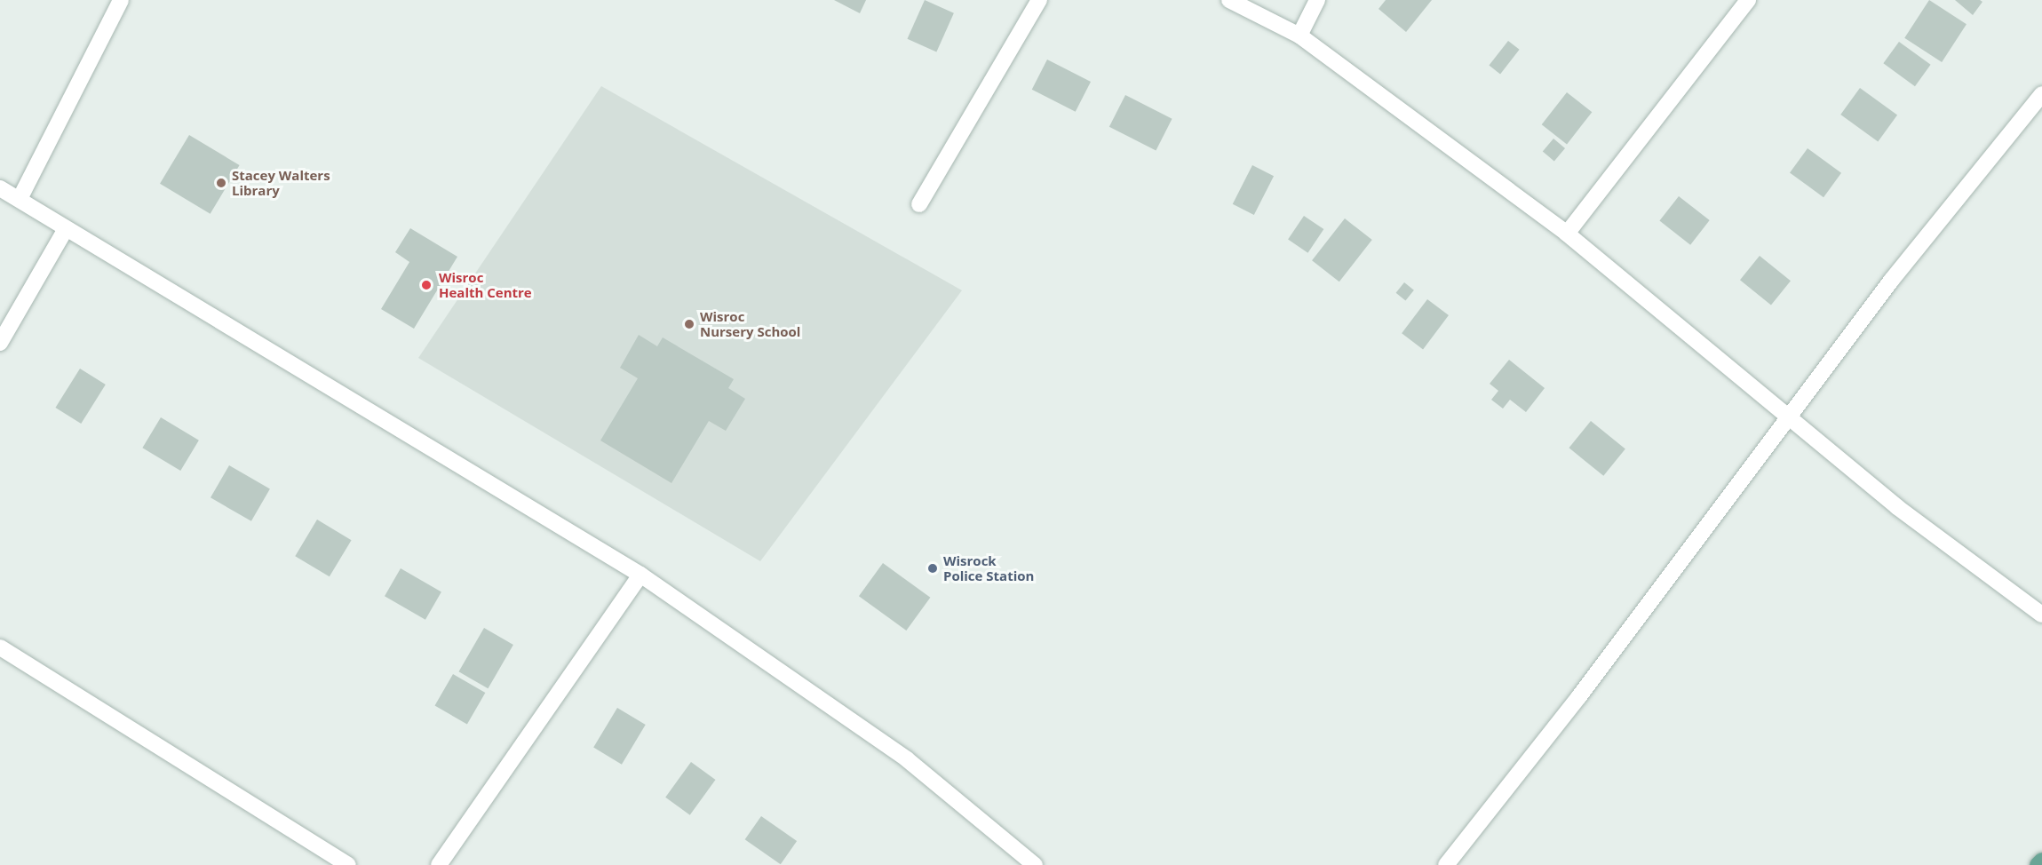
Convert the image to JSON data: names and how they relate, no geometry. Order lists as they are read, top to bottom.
{
  "places": [
    "Stacey Walters Library",
    "Wisroc Health Centre",
    "Wisroc Nursery School",
    "Wisrock Police Station"
  ]
}
